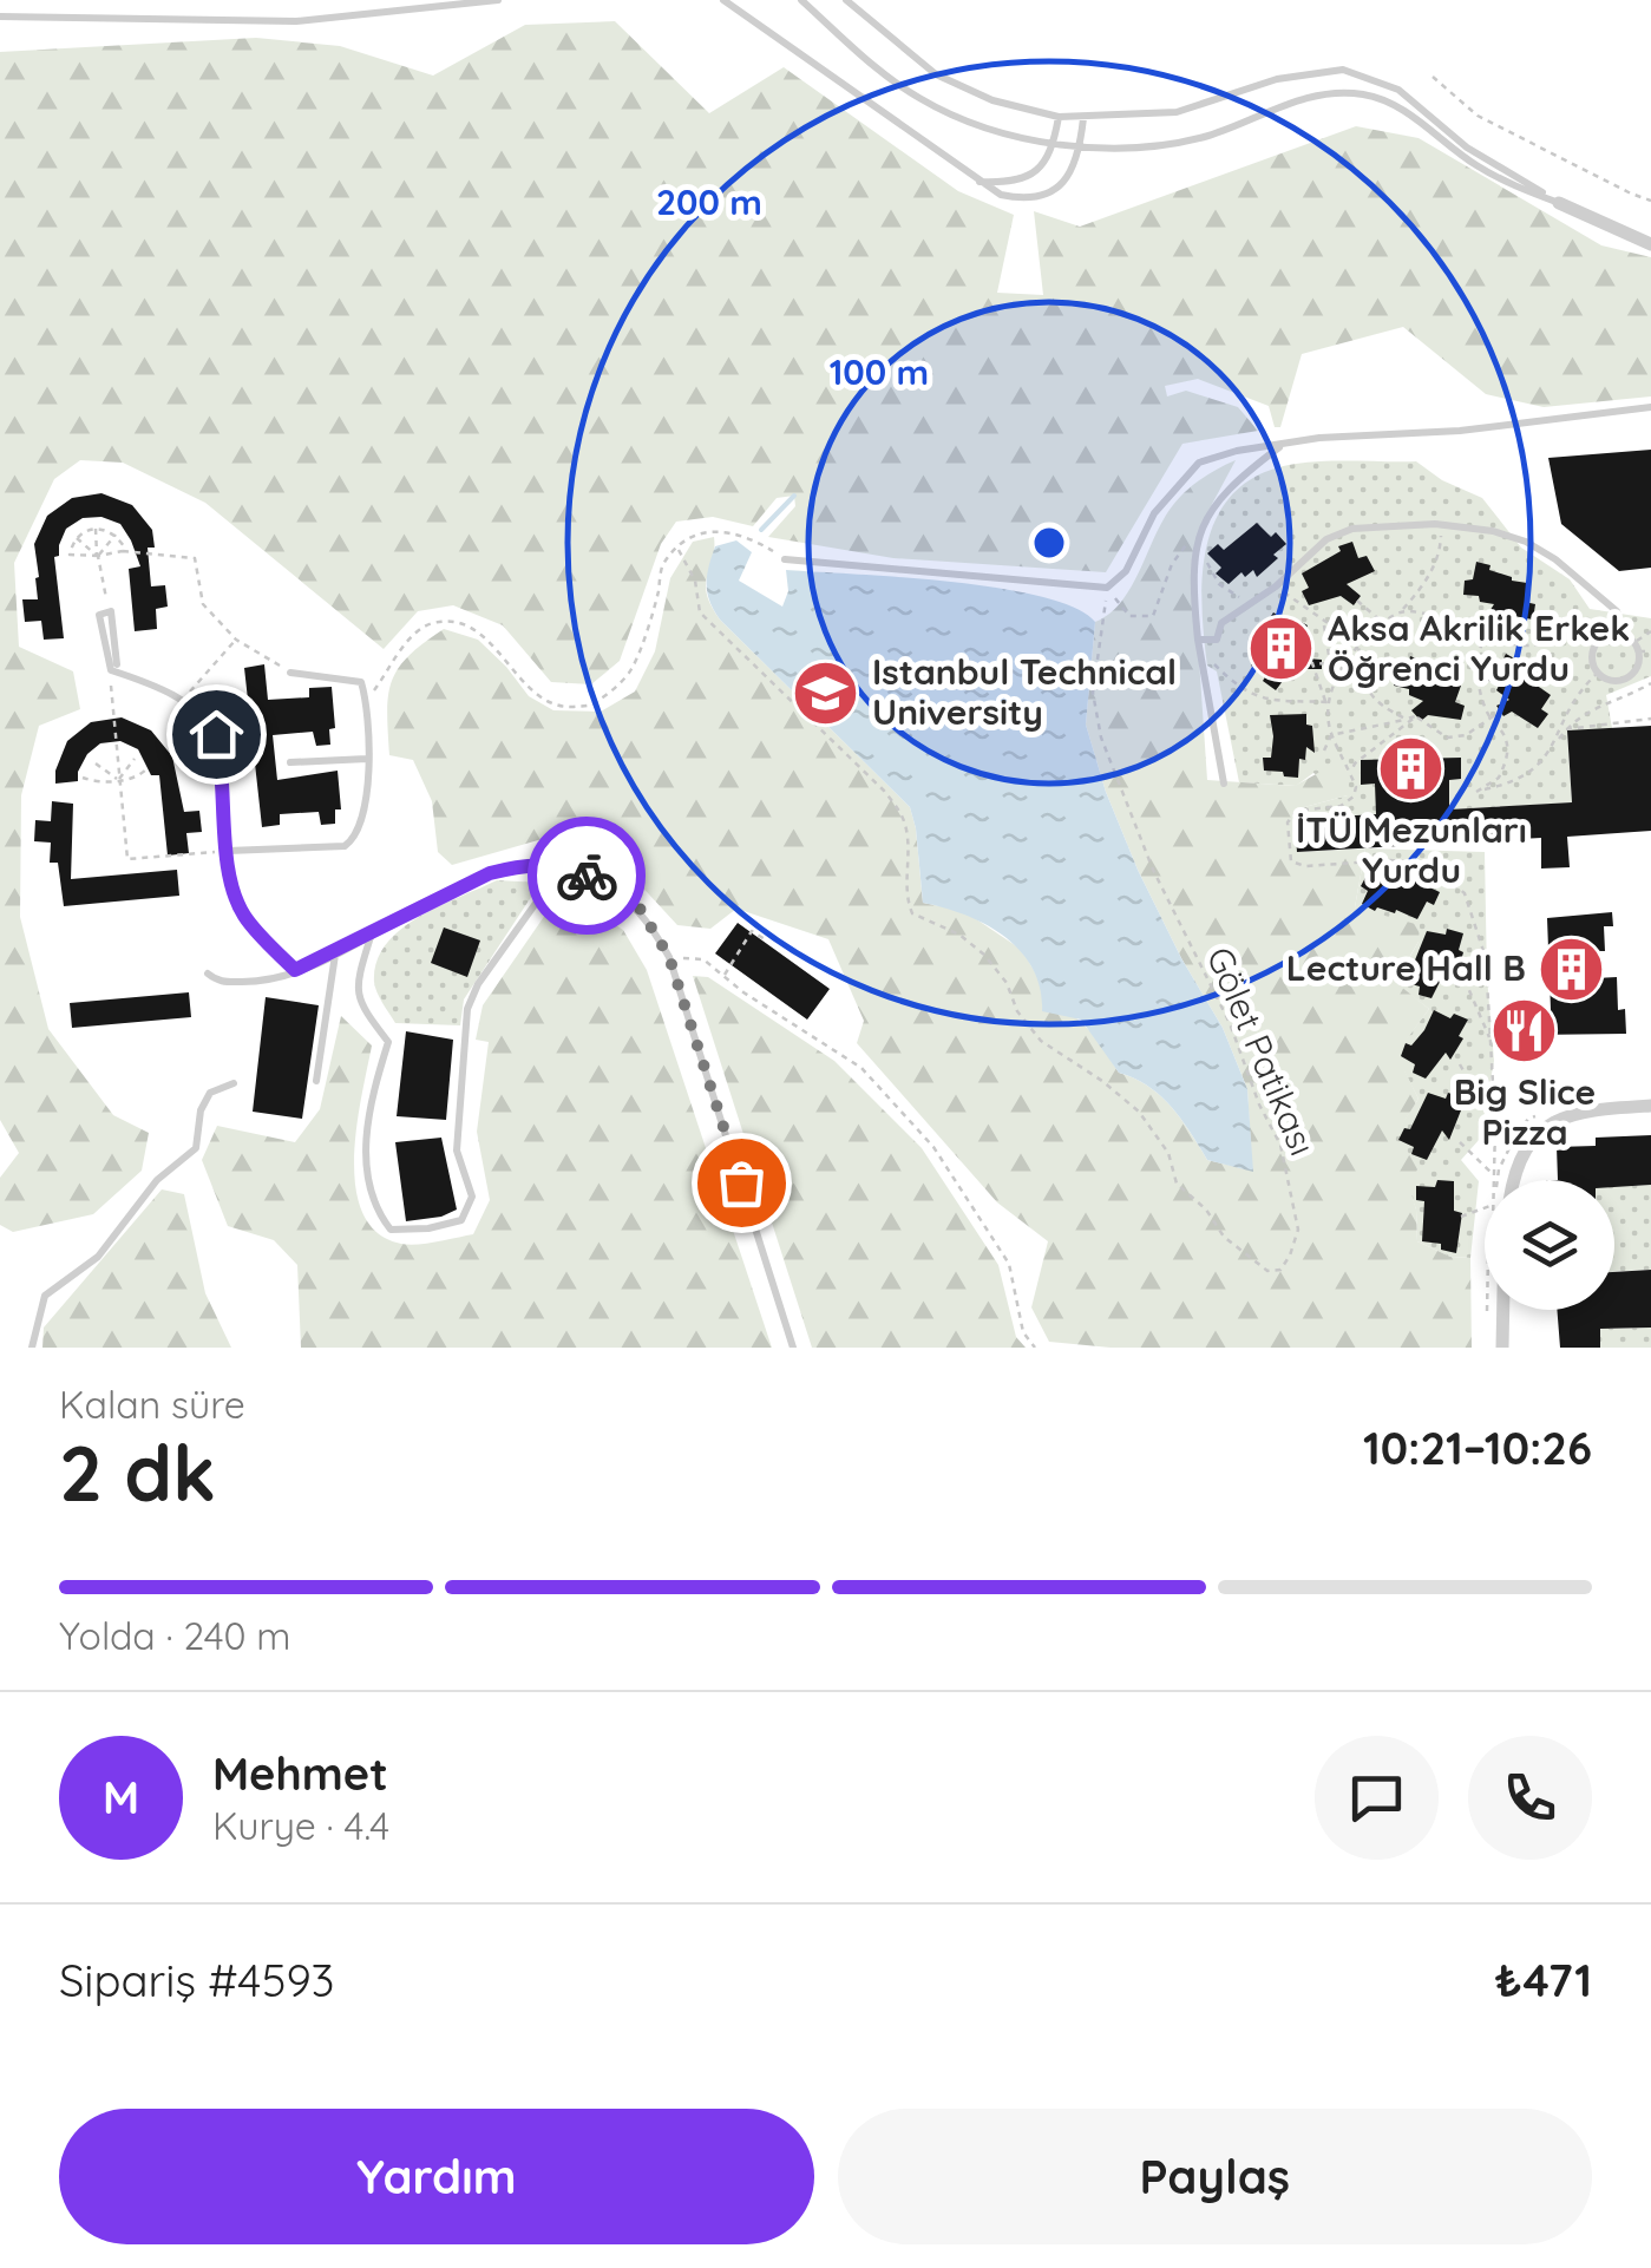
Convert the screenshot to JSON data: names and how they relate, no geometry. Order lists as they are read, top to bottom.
{
  "streets": {
    "path": ["Gölet Patikası"]
  },
  "places": {
    "building": ["Aksa Akrilik Erkek Öğrenci Yurdu", "İTÜ Mezunları Yurdu", "Lecture Hall B"],
    "school or university": ["Istanbul Technical University"],
    "restaurant": ["Big Slice Pizza"]
  },
  "page": {
    "heading": ["2 dk", "Kalan süre", "10:21–10:26"],
    "panel": [
      "Mehmet",
      "Kurye · 4.4",
      "Sipariş #4593",
      "₺471"
    ],
    "bar": "Yolda · 240 m",
    "round": "M",
    "buttons": ["Yardım", "Paylaş"]
  },
  "rings": ["200 m", "100 m"]
}
